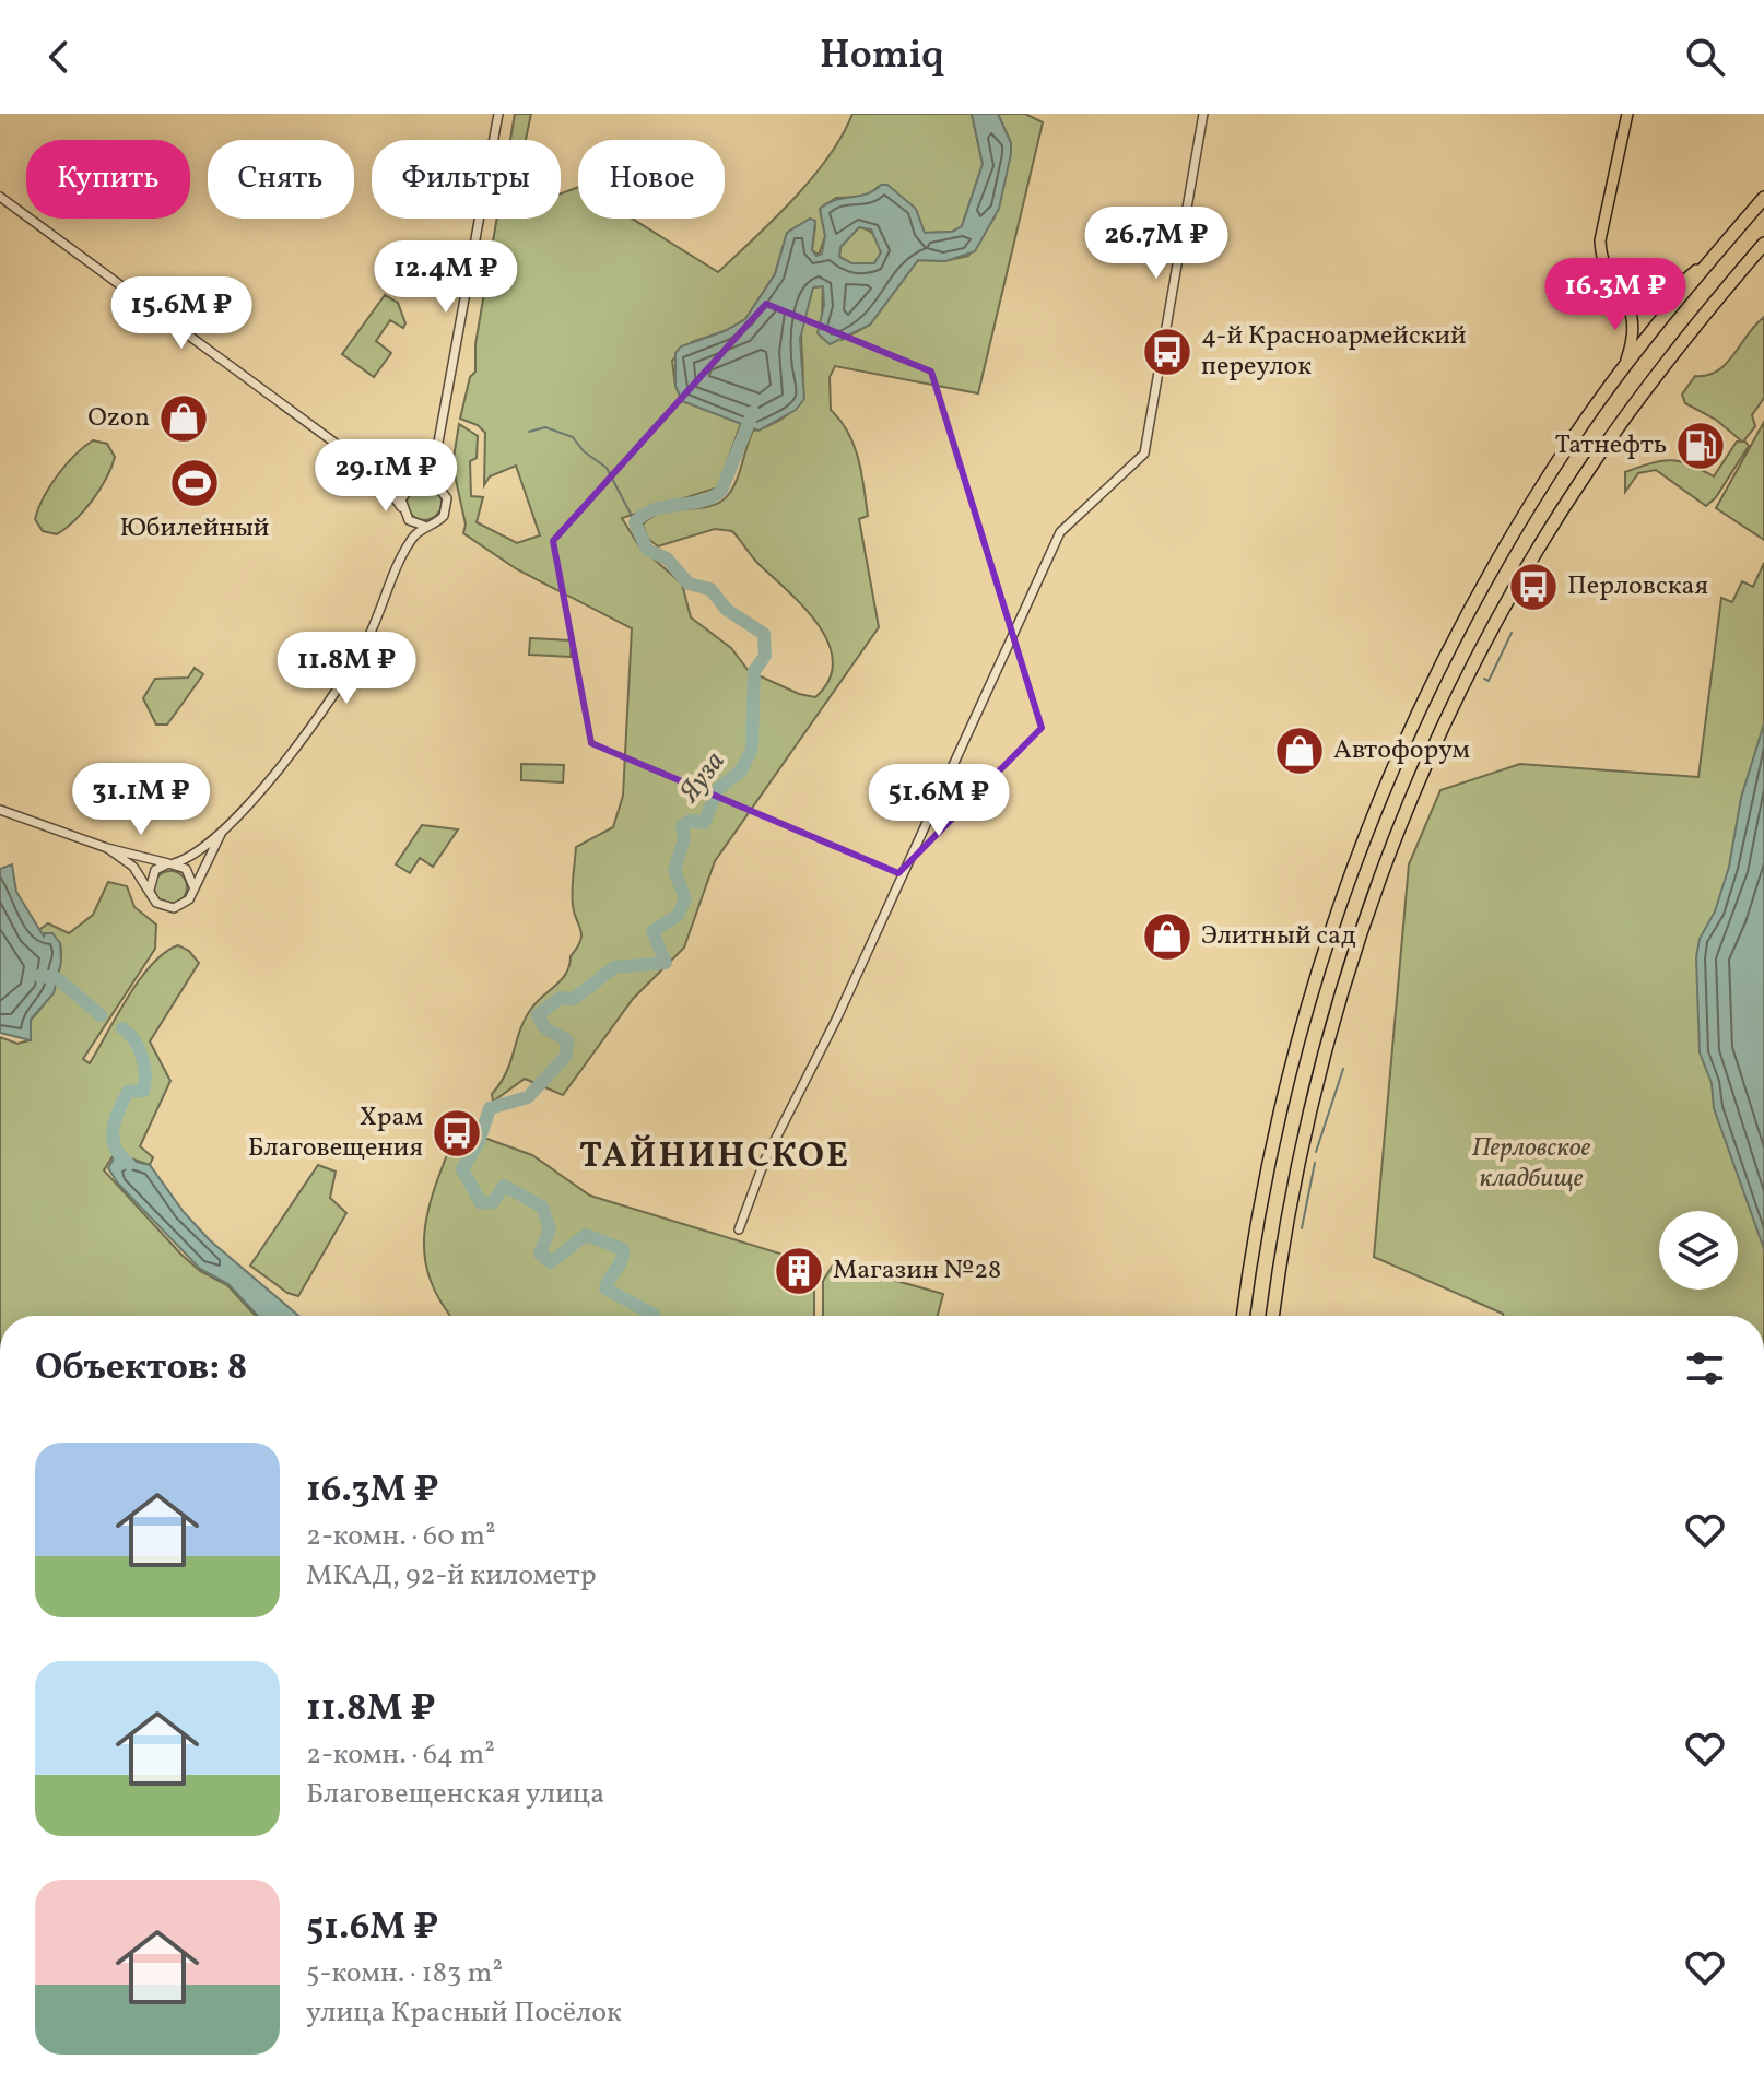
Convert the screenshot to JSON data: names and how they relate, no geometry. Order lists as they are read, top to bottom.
{
  "districts": ["ТАЙНИНСКОЕ"],
  "water": ["Яуза"],
  "parks": ["Перловское кладбище"],
  "places": {
    "bus stop": ["4-й Красноармейский переулок", "Перловская", "Храм Благовещения"],
    "shop": ["Ozon", "Автофорум", "Элитный сад"],
    "fuel station": ["Татнефть"],
    "sports": ["Юбилейный"],
    "building": ["Магазин №28"]
  },
  "page": {
    "header": "Homiq",
    "chip": [
      "Купить",
      "Снять",
      "Фильтры",
      "Новое"
    ],
    "price": [
      "26.7M ₽",
      "12.4M ₽",
      "16.3M ₽",
      "15.6M ₽",
      "29.1M ₽",
      "11.8M ₽",
      "31.1M ₽",
      "51.6M ₽"
    ],
    "heading": "Объектов: 8",
    "list": [
      {
        "name": "16.3M ₽",
        "note": "2-комн. · 60 m² · МКАД, 92-й километр"
      },
      {
        "name": "11.8M ₽",
        "note": "2-комн. · 64 m² · Благовещенская улица"
      },
      {
        "name": "51.6M ₽",
        "note": "5-комн. · 183 m² · улица Красный Посёлок"
      }
    ]
  }
}
